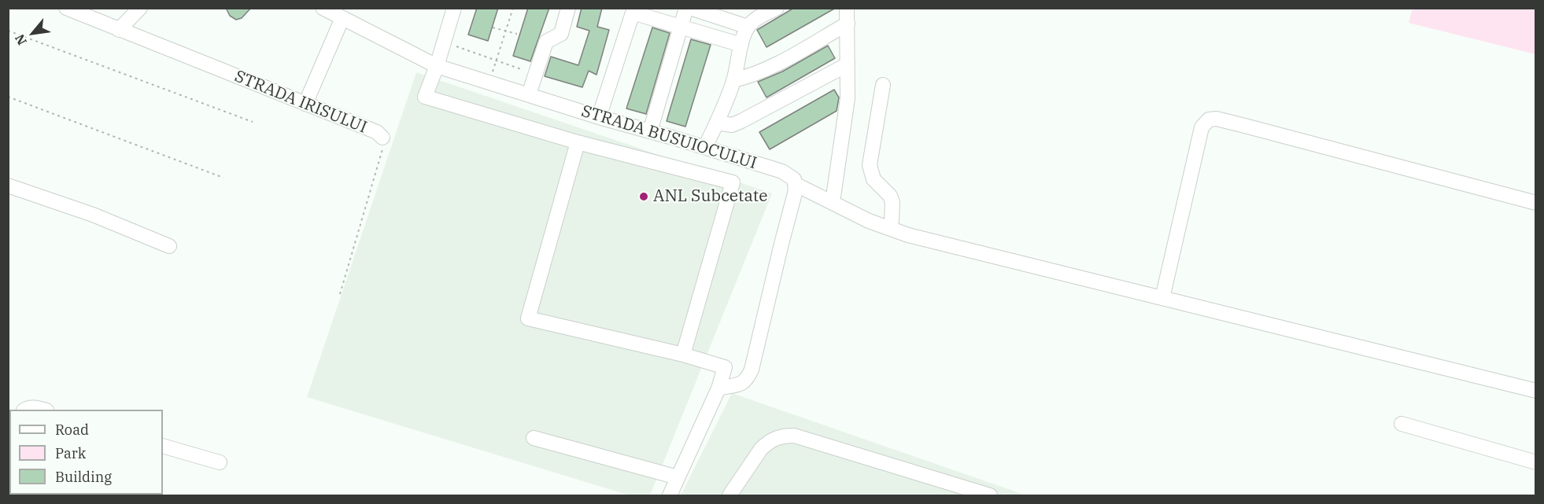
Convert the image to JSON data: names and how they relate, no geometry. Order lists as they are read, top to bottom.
{
  "streets": {
    "street": ["STRADA IRISULUI", "STRADA BUSUIOCULUI"]
  },
  "places": ["ANL Subcetate"],
  "legend": ["Road", "Park", "Building"],
  "north": "bottom left"
}
